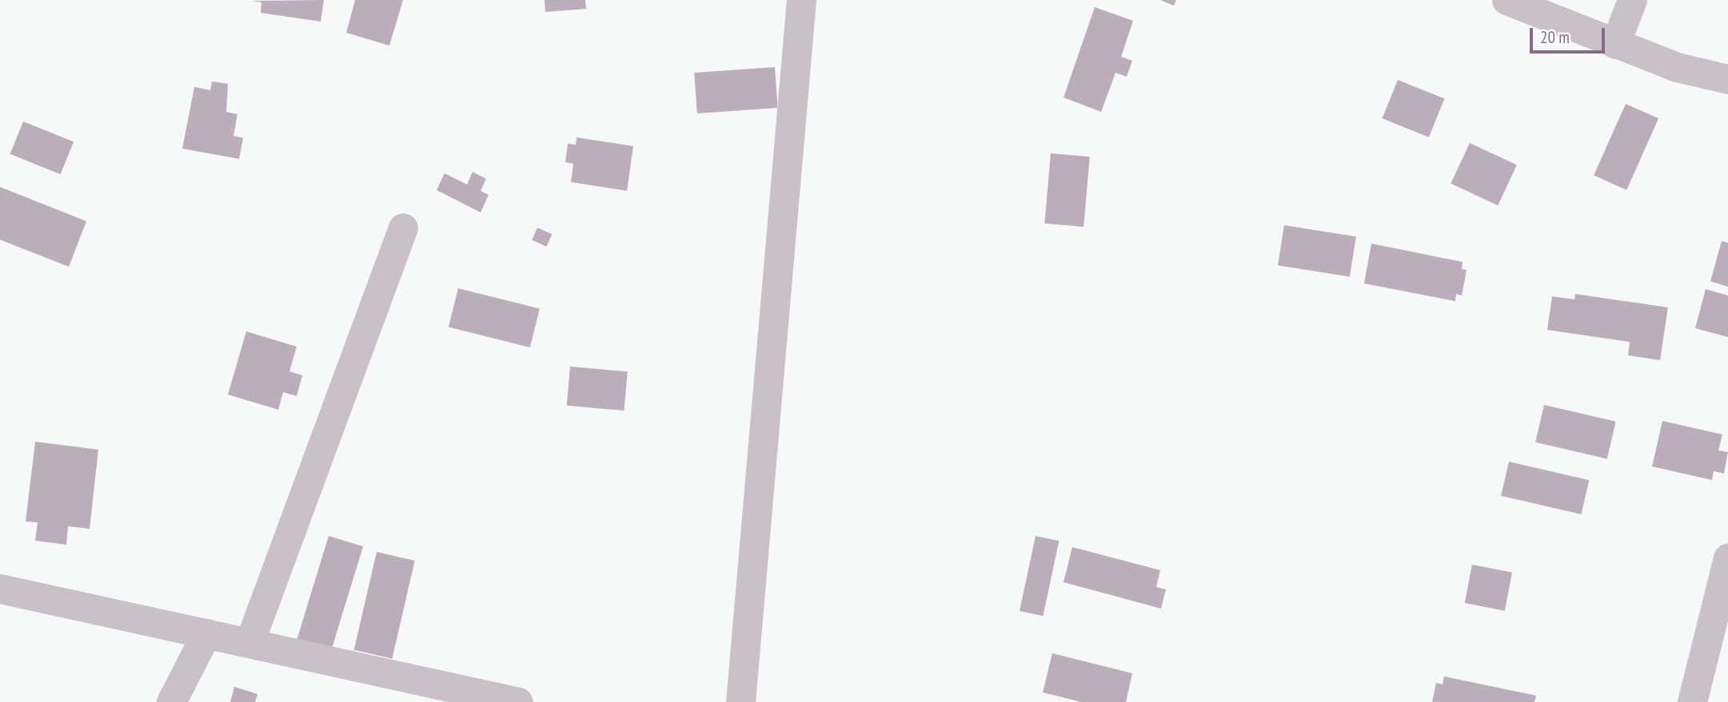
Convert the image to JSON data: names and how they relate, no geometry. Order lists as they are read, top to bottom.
{
  "scale_bar": "20 m"
}
